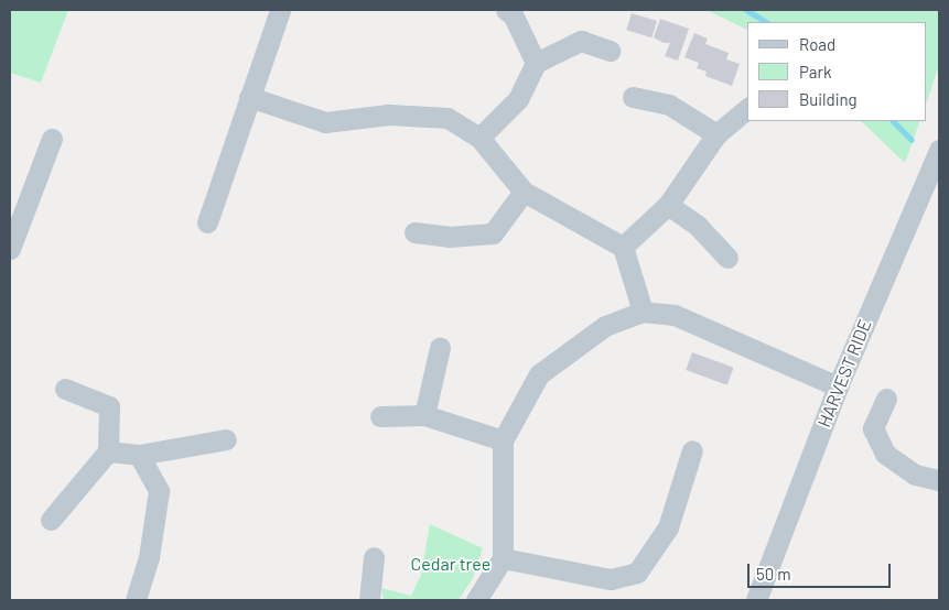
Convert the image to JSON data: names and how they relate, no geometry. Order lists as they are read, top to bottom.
{
  "streets": {
    "street": ["HARVEST RIDE"]
  },
  "parks": ["Cedar tree"],
  "legend": ["Road", "Park", "Building"],
  "scale_bar": "50 m"
}
